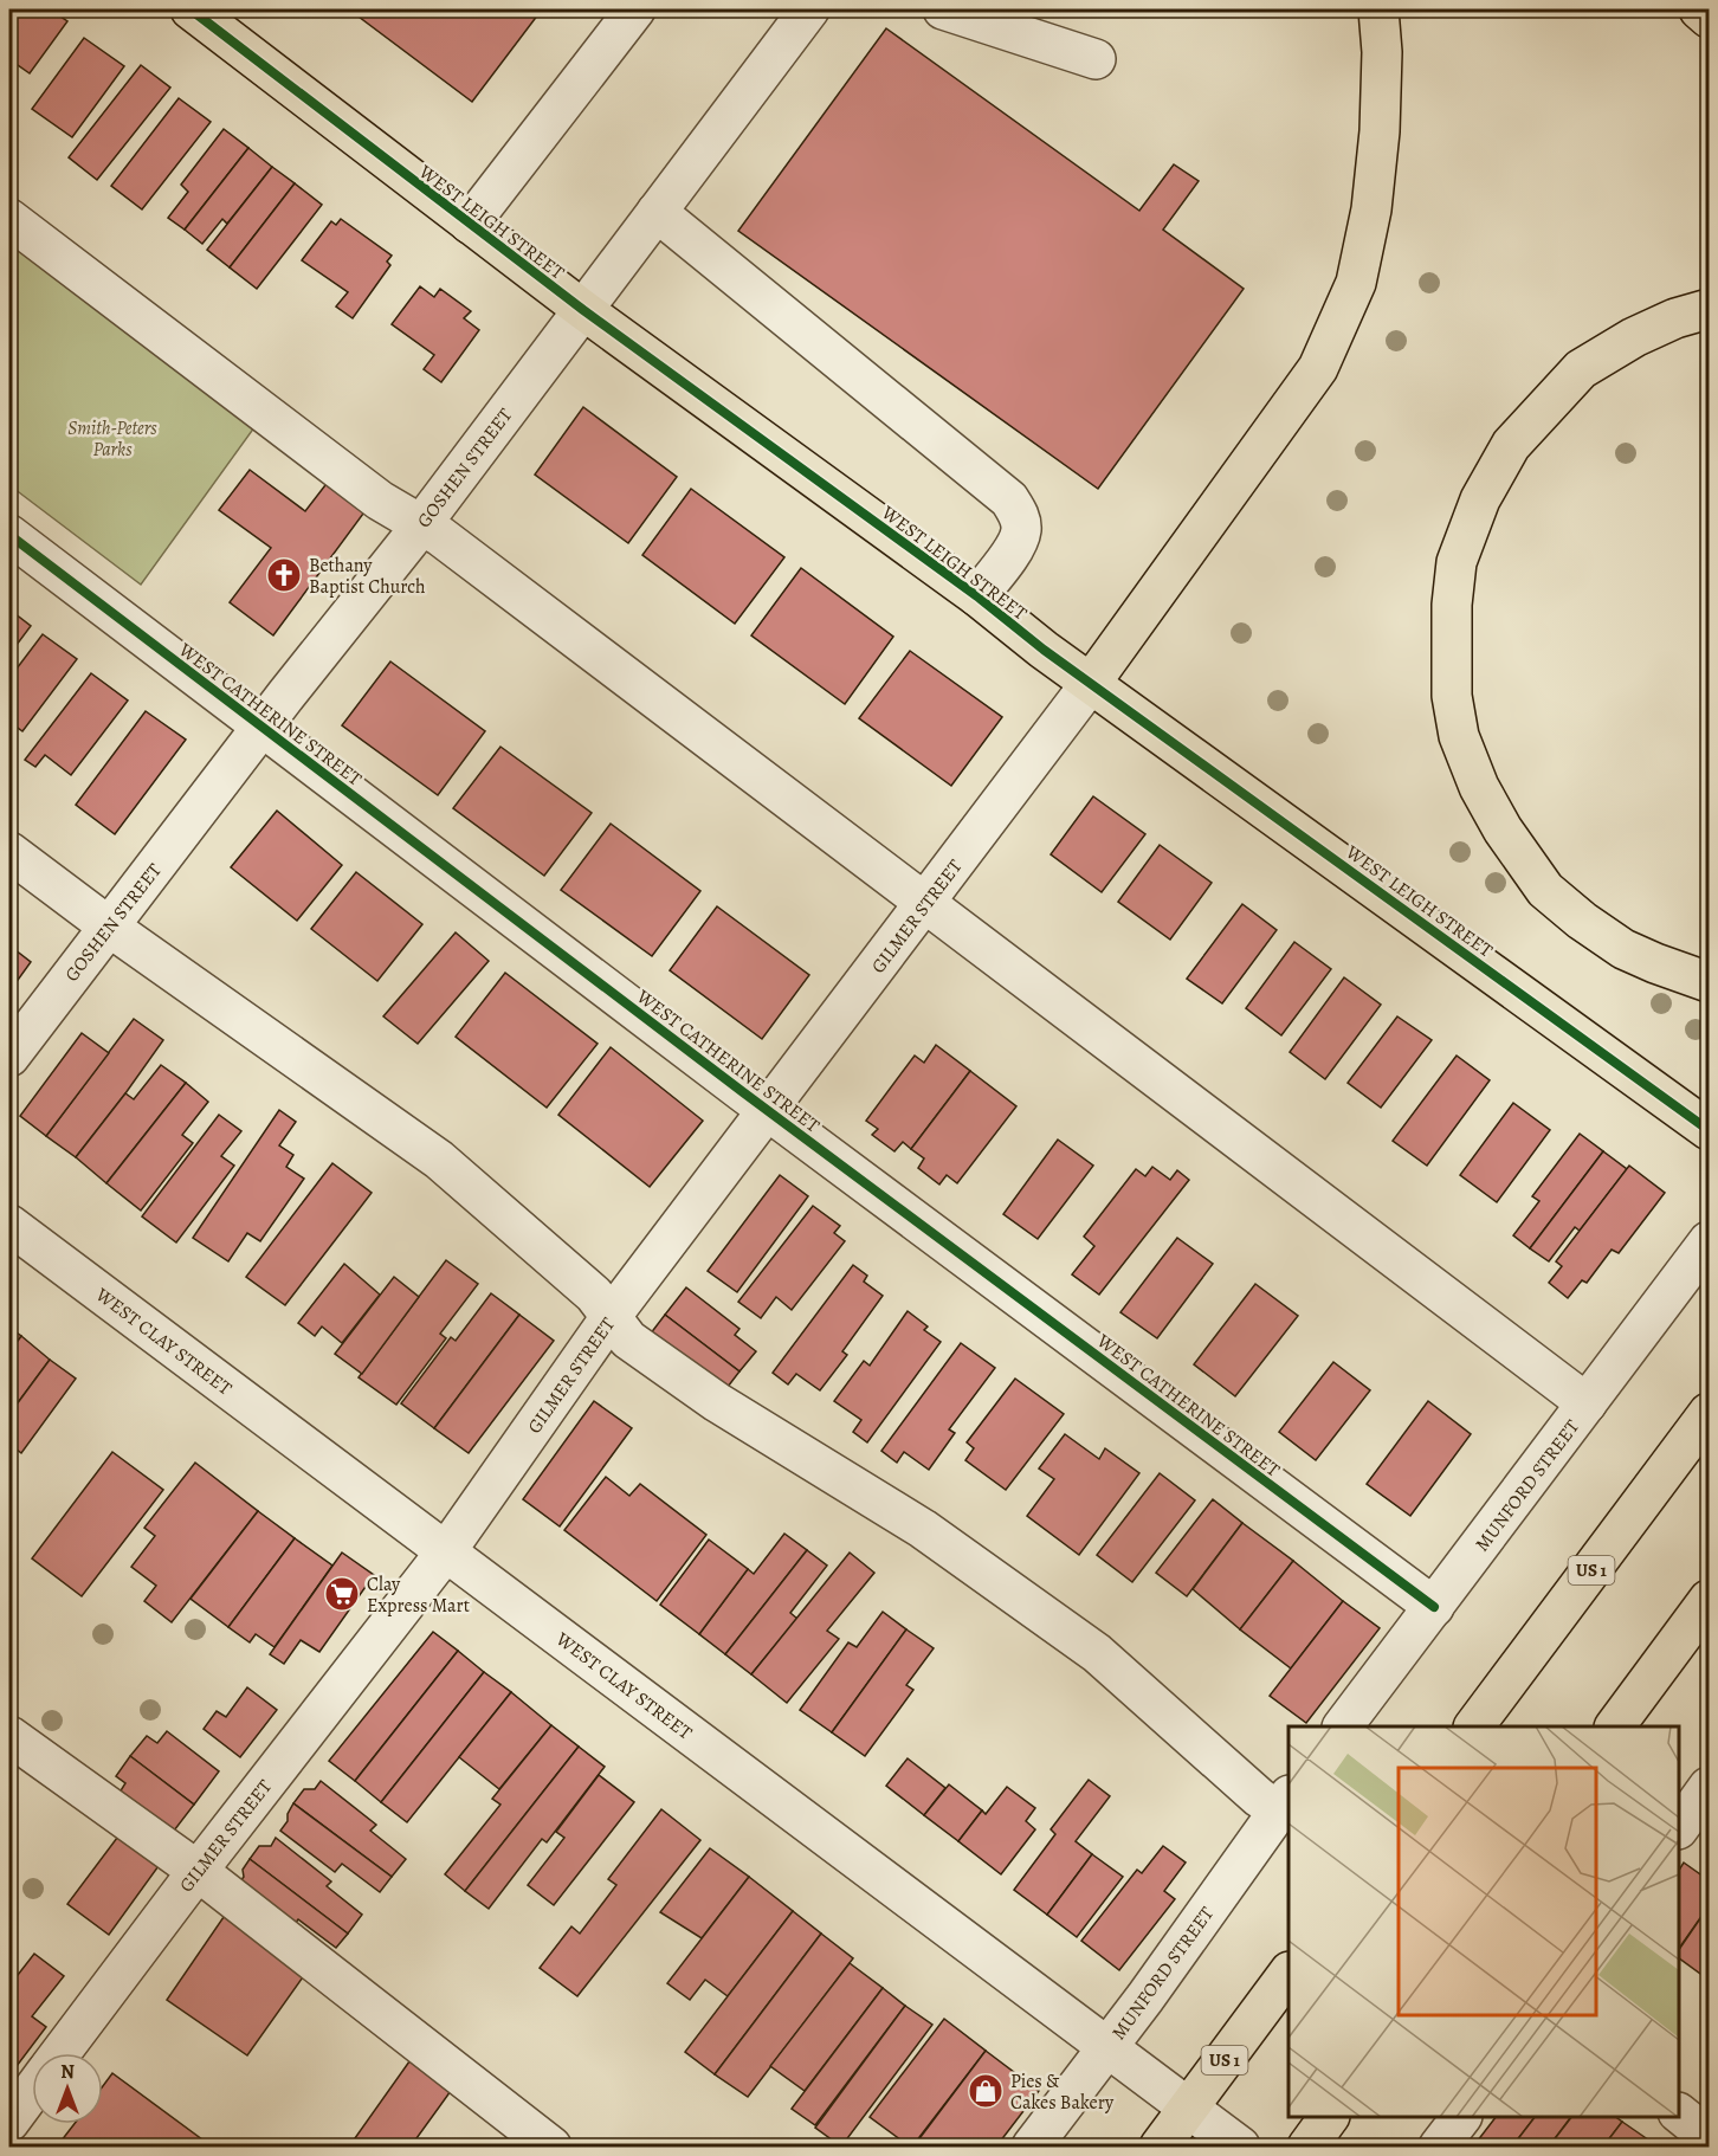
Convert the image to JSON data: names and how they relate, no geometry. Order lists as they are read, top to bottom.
{
  "streets": {
    "main road": ["WEST LEIGH STREET", "US 1"],
    "street": [
      "GOSHEN STREET",
      "WEST CATHERINE STREET",
      "GILMER STREET",
      "WEST CLAY STREET",
      "MUNFORD STREET"
    ]
  },
  "crossings": [
    ["WEST LEIGH STREET", "GOSHEN STREET"],
    ["WEST LEIGH STREET", "GILMER STREET"],
    ["GOSHEN STREET", "WEST CATHERINE STREET"],
    ["WEST CATHERINE STREET", "GILMER STREET"],
    ["WEST CATHERINE STREET", "MUNFORD STREET"],
    ["GILMER STREET", "WEST CLAY STREET"],
    ["WEST CLAY STREET", "MUNFORD STREET"],
    ["WEST CLAY STREET", "US 1"]
  ],
  "parks": ["Smith-Peters Parks"],
  "places": {
    "church": ["Bethany Baptist Church"],
    "supermarket": ["Clay Express Mart"],
    "shop": ["Pies & Cakes Bakery"]
  },
  "north": "top"
}
